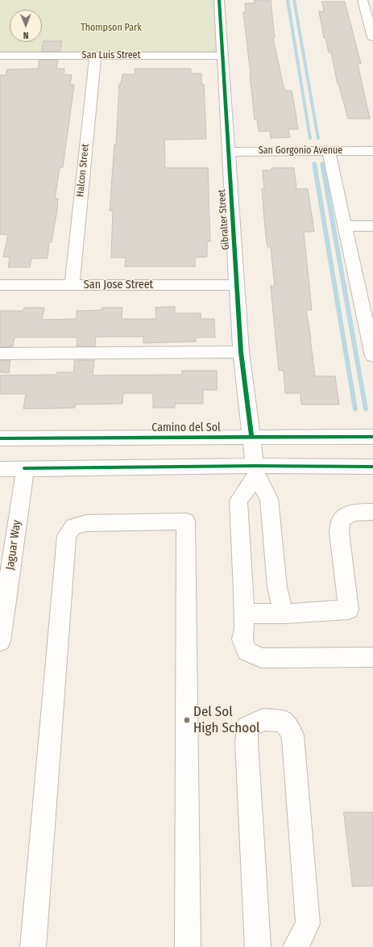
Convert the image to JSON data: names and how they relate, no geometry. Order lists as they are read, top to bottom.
{
  "streets": {
    "street": [
      "San Luis Street",
      "San Gorgonio Avenue",
      "Halcon Street",
      "Gibralter Street",
      "San Jose Street",
      "Camino del Sol",
      "Jaguar Way"
    ]
  },
  "crossings": [
    ["San Luis Street", "Halcon Street"],
    ["San Luis Street", "Gibralter Street"],
    ["San Gorgonio Avenue", "Gibralter Street"],
    ["Halcon Street", "San Jose Street"],
    ["Gibralter Street", "San Jose Street"],
    ["Gibralter Street", "Camino del Sol"]
  ],
  "parks": ["Thompson Park"],
  "places": ["Del Sol High School"],
  "north": "bottom"
}
